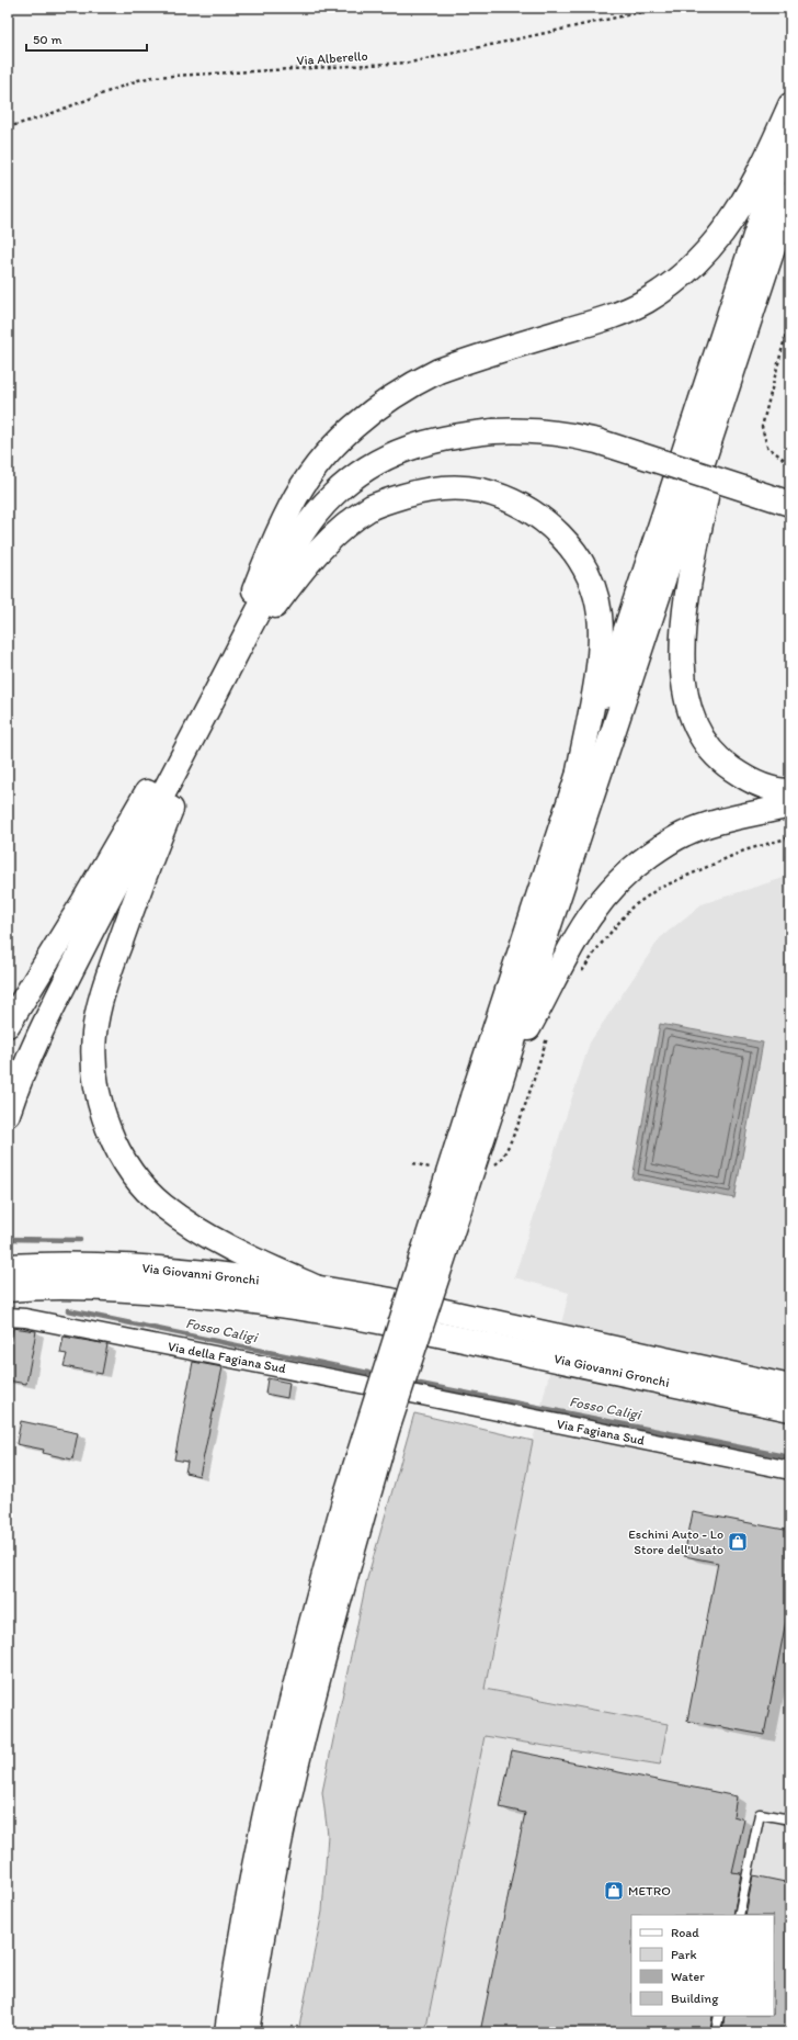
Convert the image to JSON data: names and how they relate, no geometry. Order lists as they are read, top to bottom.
{
  "streets": {
    "main road": ["Via Giovanni Gronchi"],
    "street": ["Via della Fagiana Sud", "Via Fagiana Sud"],
    "path": ["Via Alberello"]
  },
  "water": ["Fosso Caligi"],
  "places": {
    "shop": ["Eschini Auto - Lo Store dell'Usato", "METRO"]
  },
  "legend": [
    "Road",
    "Park",
    "Water",
    "Building"
  ],
  "scale_bar": "50 m"
}
